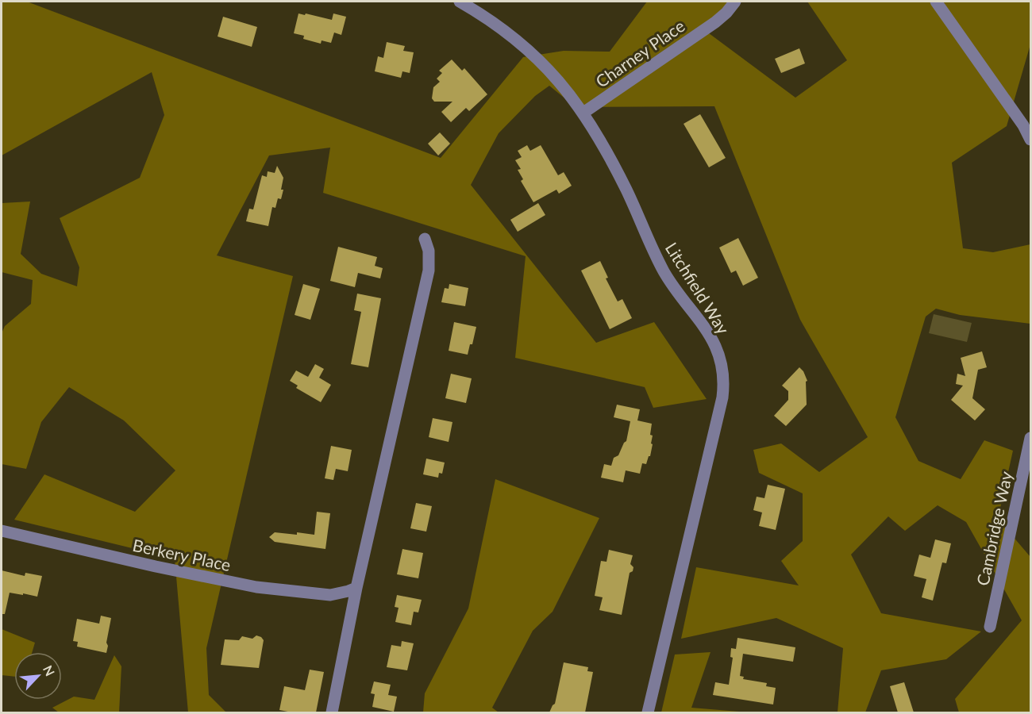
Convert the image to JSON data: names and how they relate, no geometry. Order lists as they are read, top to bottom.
{
  "streets": {
    "street": [
      "Charney Place",
      "Litchfield Way",
      "Cambridge Way",
      "Berkery Place"
    ]
  },
  "crossings": [
    ["Charney Place", "Litchfield Way"]
  ],
  "north": "top right"
}
